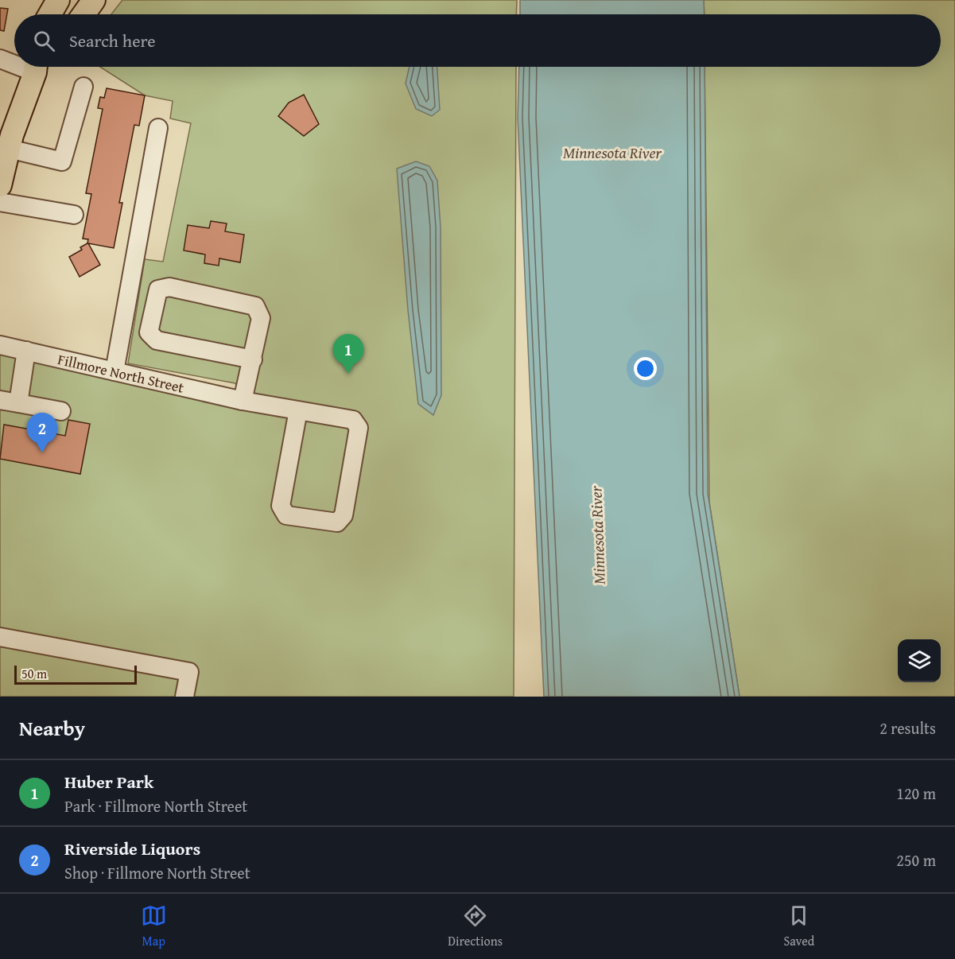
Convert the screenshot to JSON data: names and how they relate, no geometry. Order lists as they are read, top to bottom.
{
  "streets": {
    "street": ["Fillmore North Street"]
  },
  "water": ["Minnesota River"],
  "scale_bar": "50 m",
  "page": {
    "search": "Search here",
    "pins": ["1", "2"],
    "scale": "50 m",
    "heading": ["Nearby", "2 results"],
    "list": [
      {
        "mark": "1",
        "name": "Huber Park",
        "note": "Park · Fillmore North Street",
        "value": "120 m"
      },
      {
        "mark": "2",
        "name": "Riverside Liquors",
        "note": "Shop · Fillmore North Street",
        "value": "250 m"
      }
    ],
    "nav": ["Map", "Directions", "Saved"]
  }
}
